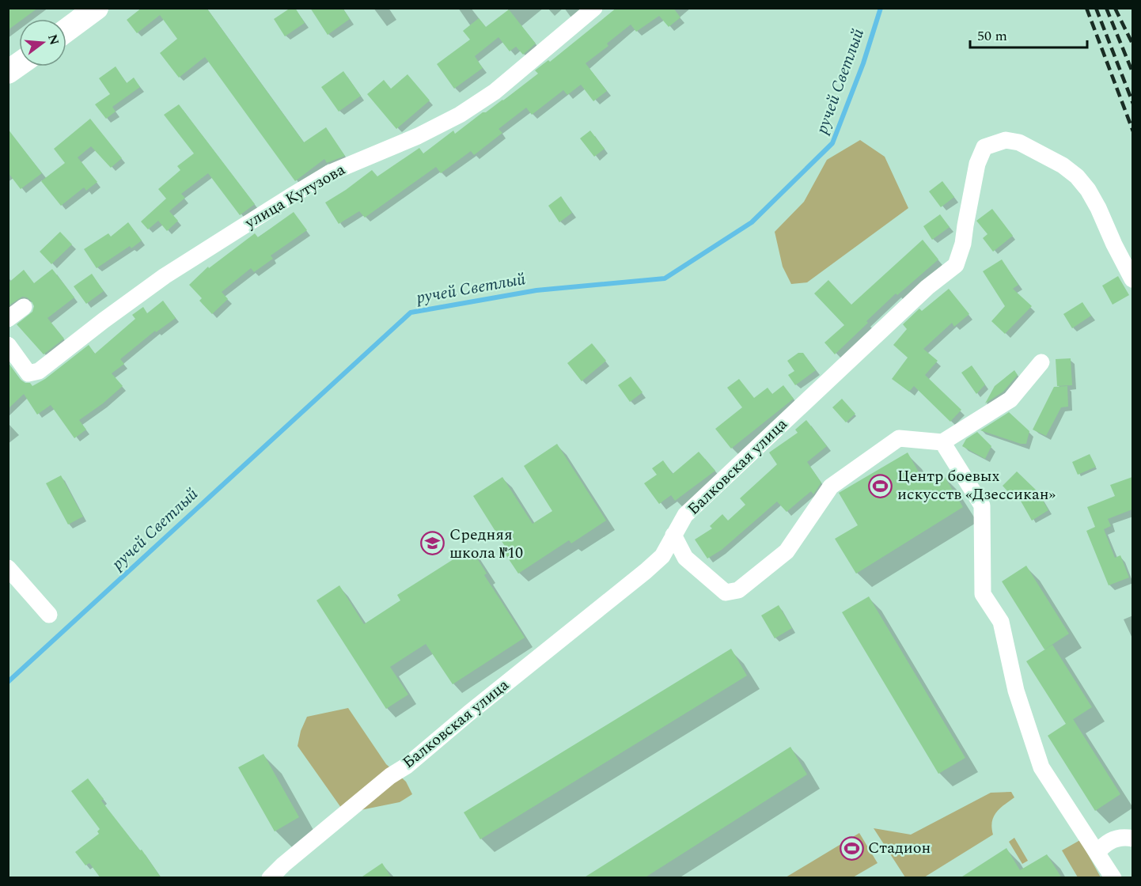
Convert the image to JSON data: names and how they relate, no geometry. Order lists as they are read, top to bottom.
{
  "streets": {
    "street": ["улица Кутузова", "Балковская улица"]
  },
  "water": ["ручей Светлый"],
  "places": {
    "sports": ["Центр боевых искусств «Дзессикан»", "Стадион"],
    "school or university": ["Средняя школа №10"]
  },
  "scale_bar": "50 m",
  "north": "right"
}
